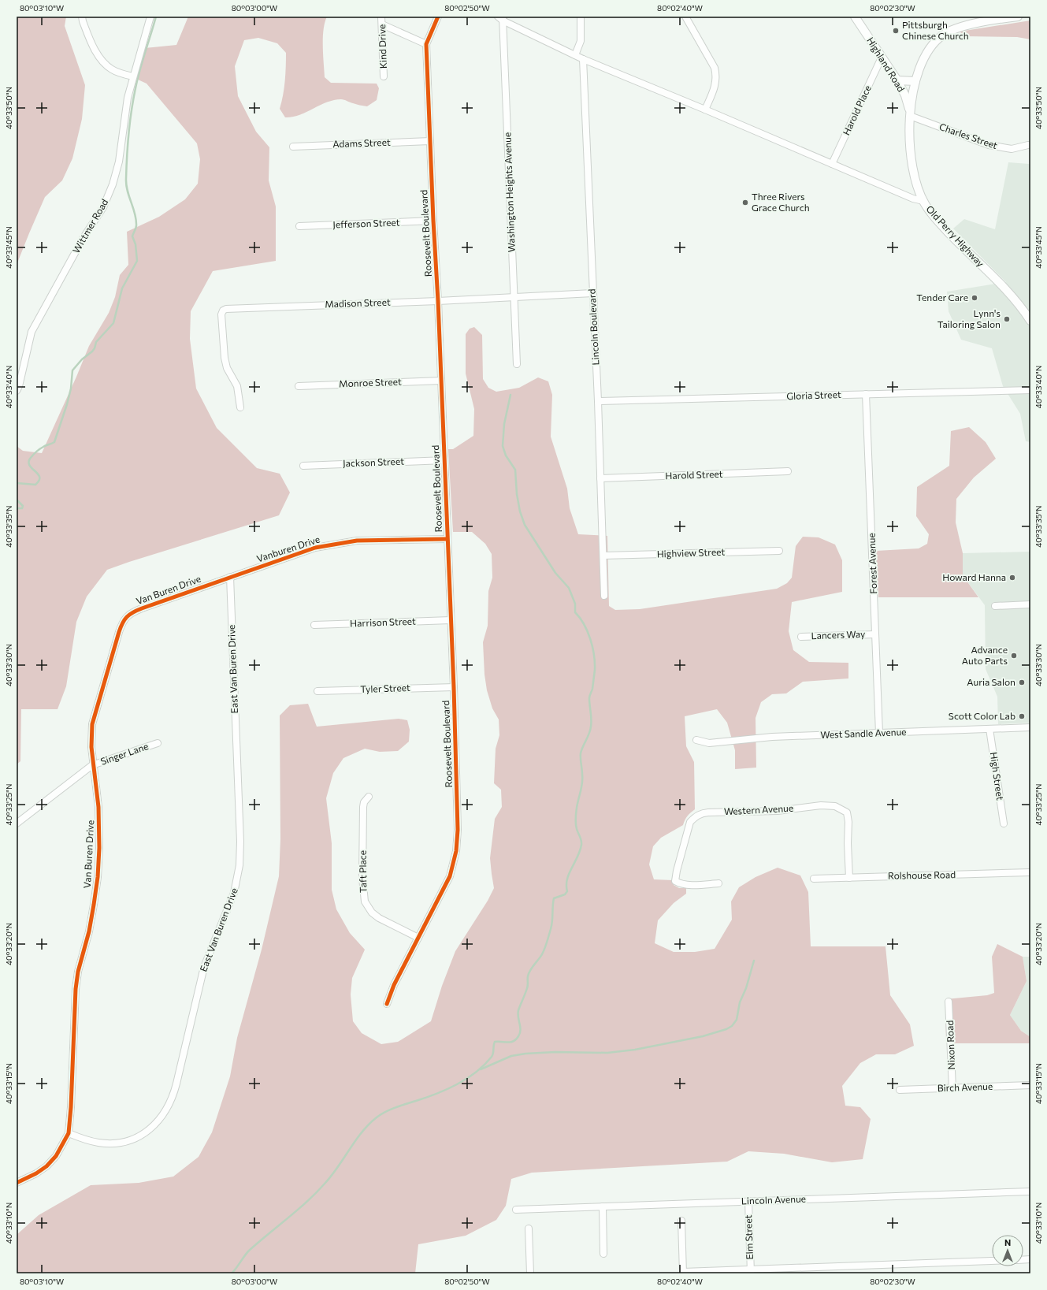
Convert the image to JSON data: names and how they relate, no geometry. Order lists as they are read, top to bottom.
{
  "streets": {
    "street": [
      "Kind Drive",
      "Highland Road",
      "Harold Place",
      "Charles Street",
      "Adams Street",
      "Washington Heights Avenue",
      "Jefferson Street",
      "Wittmer Road",
      "Roosevelt Boulevard",
      "Old Perry Highway",
      "Madison Street",
      "Lincoln Boulevard",
      "Monroe Street",
      "Gloria Street",
      "Jackson Street",
      "Harold Street",
      "Vanburen Drive",
      "Highview Street",
      "Forest Avenue",
      "Van Buren Drive",
      "Harrison Street",
      "Lancers Way",
      "East Van Buren Drive",
      "Tyler Street",
      "West Sandle Avenue",
      "Singer Lane",
      "High Street",
      "Western Avenue",
      "Taft Place",
      "Rolshouse Road",
      "Nixon Road",
      "Birch Avenue",
      "Lincoln Avenue",
      "Elm Street"
    ]
  },
  "crossings": [
    ["Highland Road", "Harold Place"],
    ["Highland Road", "Charles Street"],
    ["Highland Road", "Old Perry Highway"],
    ["Charles Street", "Old Perry Highway"],
    ["Adams Street", "Roosevelt Boulevard"],
    ["Washington Heights Avenue", "Madison Street"],
    ["Jefferson Street", "Roosevelt Boulevard"],
    ["Roosevelt Boulevard", "Madison Street"],
    ["Roosevelt Boulevard", "Monroe Street"],
    ["Roosevelt Boulevard", "Jackson Street"],
    ["Roosevelt Boulevard", "Vanburen Drive"],
    ["Roosevelt Boulevard", "Harrison Street"],
    ["Roosevelt Boulevard", "Tyler Street"],
    ["Roosevelt Boulevard", "Taft Place"],
    ["Madison Street", "Lincoln Boulevard"],
    ["Lincoln Boulevard", "Gloria Street"],
    ["Lincoln Boulevard", "Harold Street"],
    ["Lincoln Boulevard", "Highview Street"],
    ["Gloria Street", "Forest Avenue"],
    ["Vanburen Drive", "Van Buren Drive"],
    ["Vanburen Drive", "East Van Buren Drive"],
    ["Forest Avenue", "Lancers Way"],
    ["Forest Avenue", "West Sandle Avenue"],
    ["Van Buren Drive", "East Van Buren Drive"],
    ["Van Buren Drive", "Singer Lane"],
    ["West Sandle Avenue", "High Street"],
    ["Western Avenue", "Rolshouse Road"],
    ["Nixon Road", "Birch Avenue"],
    ["Lincoln Avenue", "Elm Street"]
  ],
  "places": [
    "Pittsburgh Chinese Church",
    "Three Rivers Grace Church",
    "Tender Care",
    "Lynn's Tailoring Salon",
    "Howard Hanna",
    "Advance Auto Parts",
    "Auria Salon",
    "Scott Color Lab"
  ],
  "north": "top",
  "coordinates": [
    "80°03'10\"W",
    "80°03'00\"W",
    "80°02'50\"W",
    "80°02'40\"W",
    "80°02'30\"W",
    "40°33'50\"N",
    "40°33'45\"N",
    "40°33'40\"N",
    "40°33'35\"N",
    "40°33'30\"N",
    "40°33'25\"N",
    "40°33'20\"N",
    "40°33'15\"N",
    "40°33'10\"N"
  ]
}
